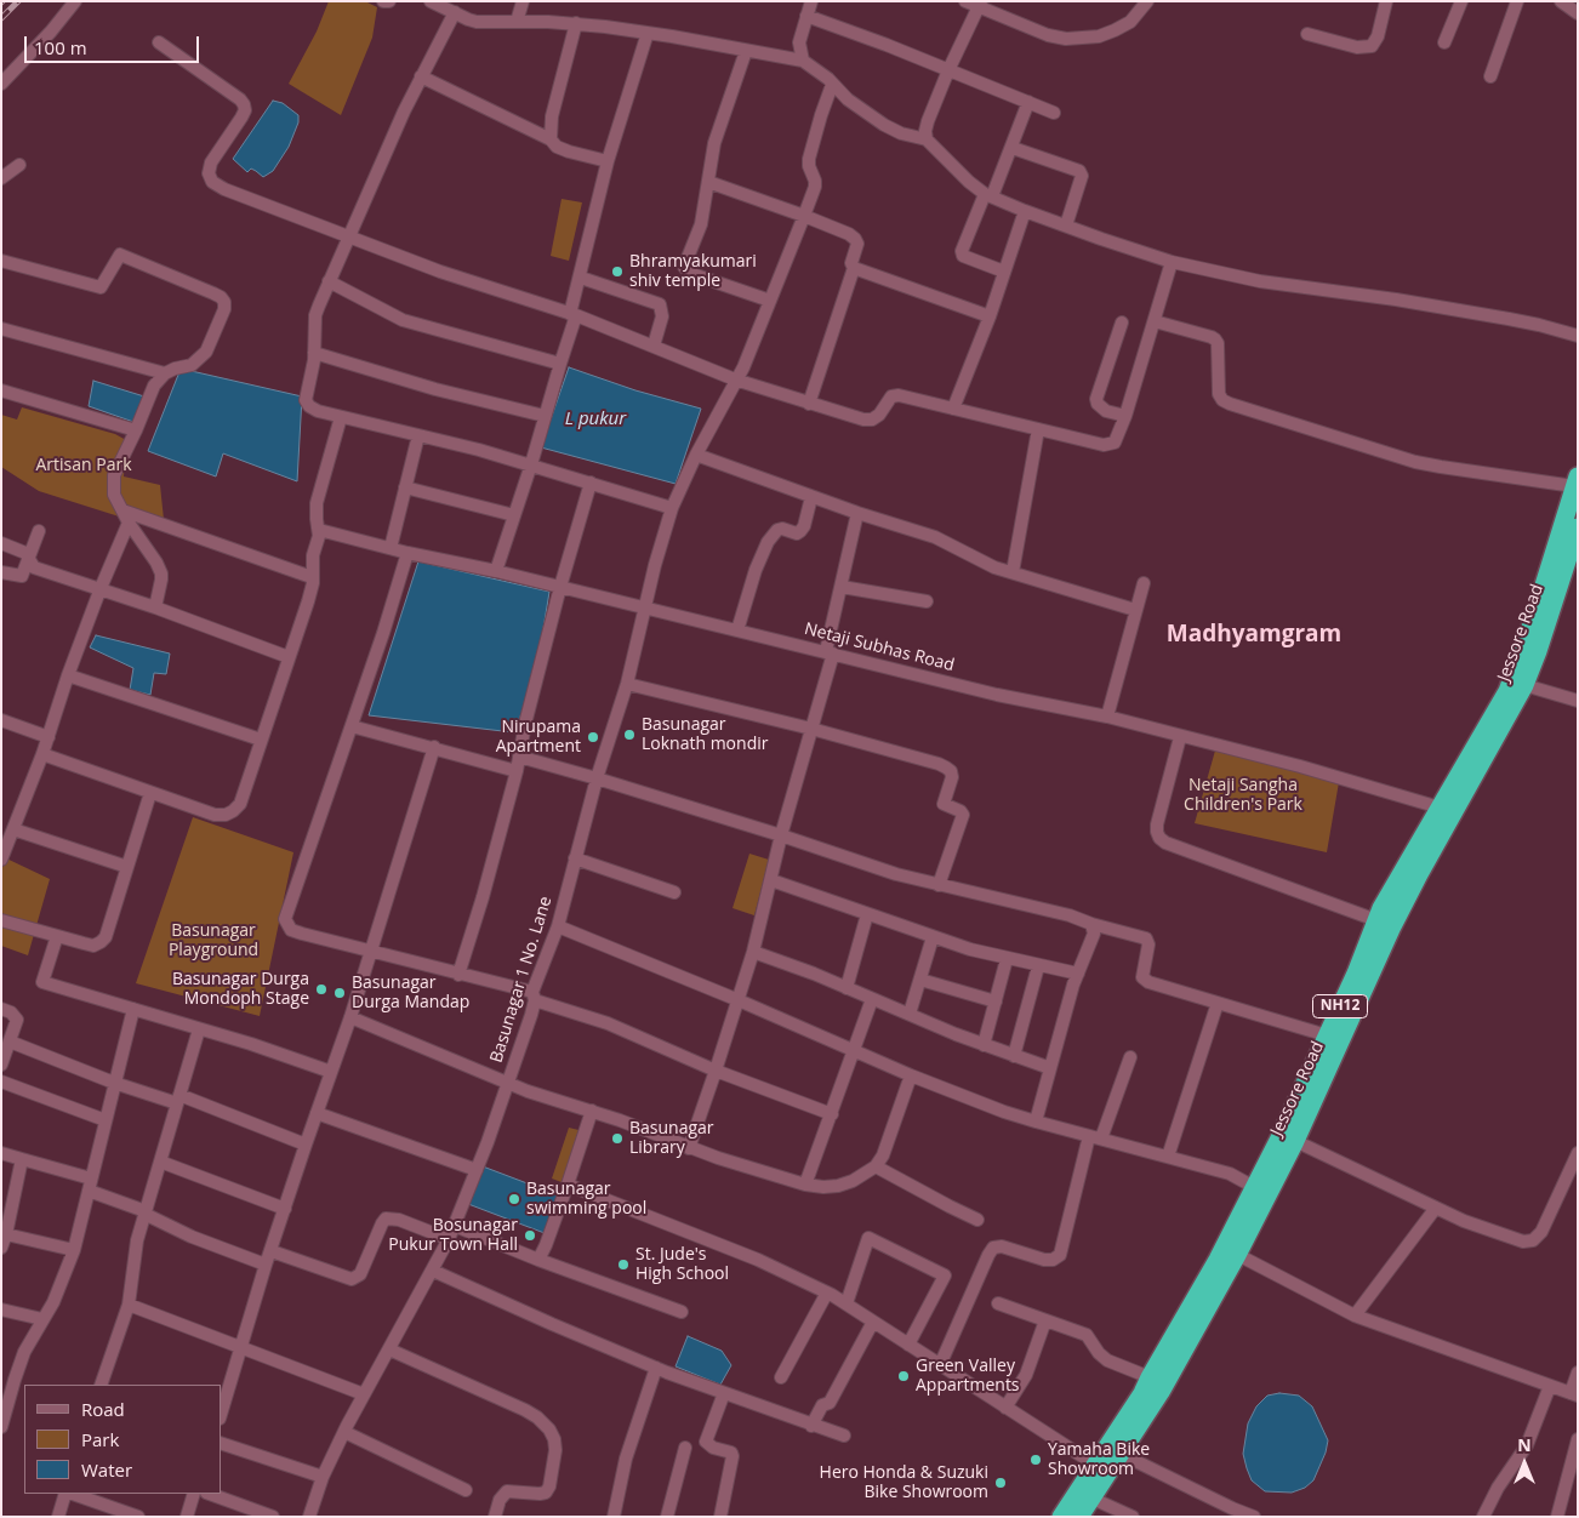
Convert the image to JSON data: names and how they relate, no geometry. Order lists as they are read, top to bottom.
{
  "streets": {
    "highway": ["Jessore Road", "NH12"],
    "street": ["Netaji Subhas Road", "Basunagar 1 No. Lane"]
  },
  "crossings": [
    ["Jessore Road", "NH12"],
    ["Netaji Subhas Road", "Basunagar 1 No. Lane"],
    ["Netaji Subhas Road", "NH12"]
  ],
  "districts": ["Madhyamgram"],
  "water": ["L pukur"],
  "parks": ["Artisan Park", "Netaji Sangha Children's Park", "Basunagar Playground"],
  "places": [
    "Bhramyakumari shiv temple",
    "Basunagar Loknath mondir",
    "Nirupama Apartment",
    "Basunagar Durga Mondoph Stage",
    "Basunagar Durga Mandap",
    "Basunagar Library",
    "Basunagar swimming pool",
    "Bosunagar Pukur Town Hall",
    "St. Jude's High School",
    "Green Valley Appartments",
    "Yamaha Bike Showroom",
    "Hero Honda & Suzuki Bike Showroom"
  ],
  "legend": ["Road", "Park", "Water"],
  "scale_bar": "100 m",
  "north": "top"
}
